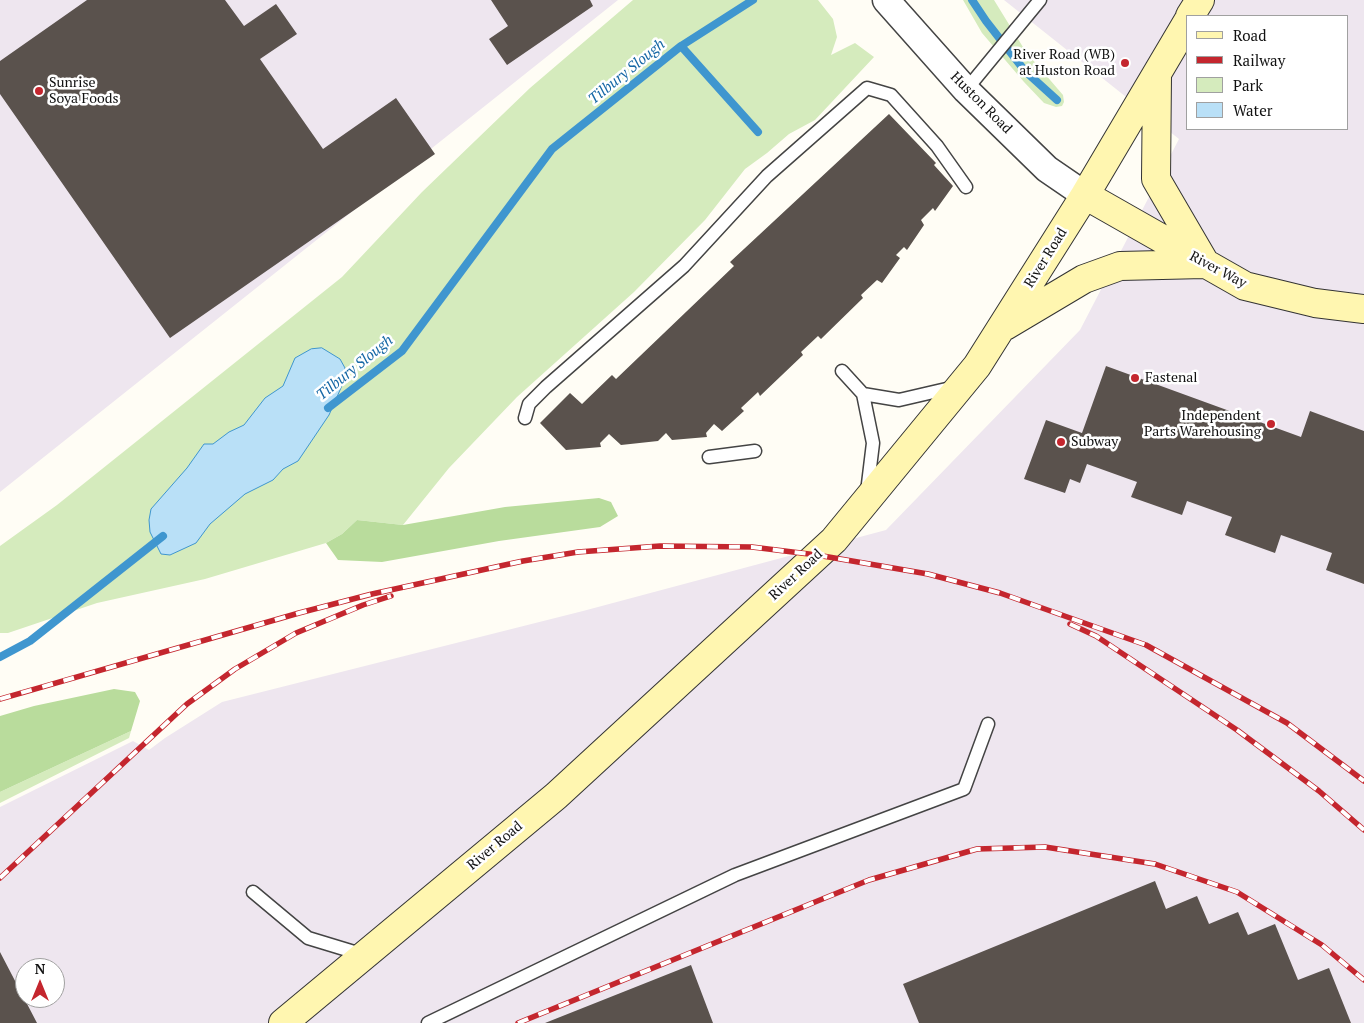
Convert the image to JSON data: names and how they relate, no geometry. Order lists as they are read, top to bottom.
{
  "streets": {
    "main road": ["River Road", "River Way"],
    "street": ["Huston Road"]
  },
  "crossings": [
    ["Huston Road", "River Road"],
    ["Huston Road", "River Way"],
    ["River Road", "River Way"]
  ],
  "water": ["Tilbury Slough"],
  "places": [
    "River Road (WB) at Huston Road",
    "Sunrise Soya Foods",
    "Fastenal",
    "Independent Parts Warehousing",
    "Subway"
  ],
  "legend": [
    "Road",
    "Railway",
    "Park",
    "Water"
  ],
  "north": "top"
}
